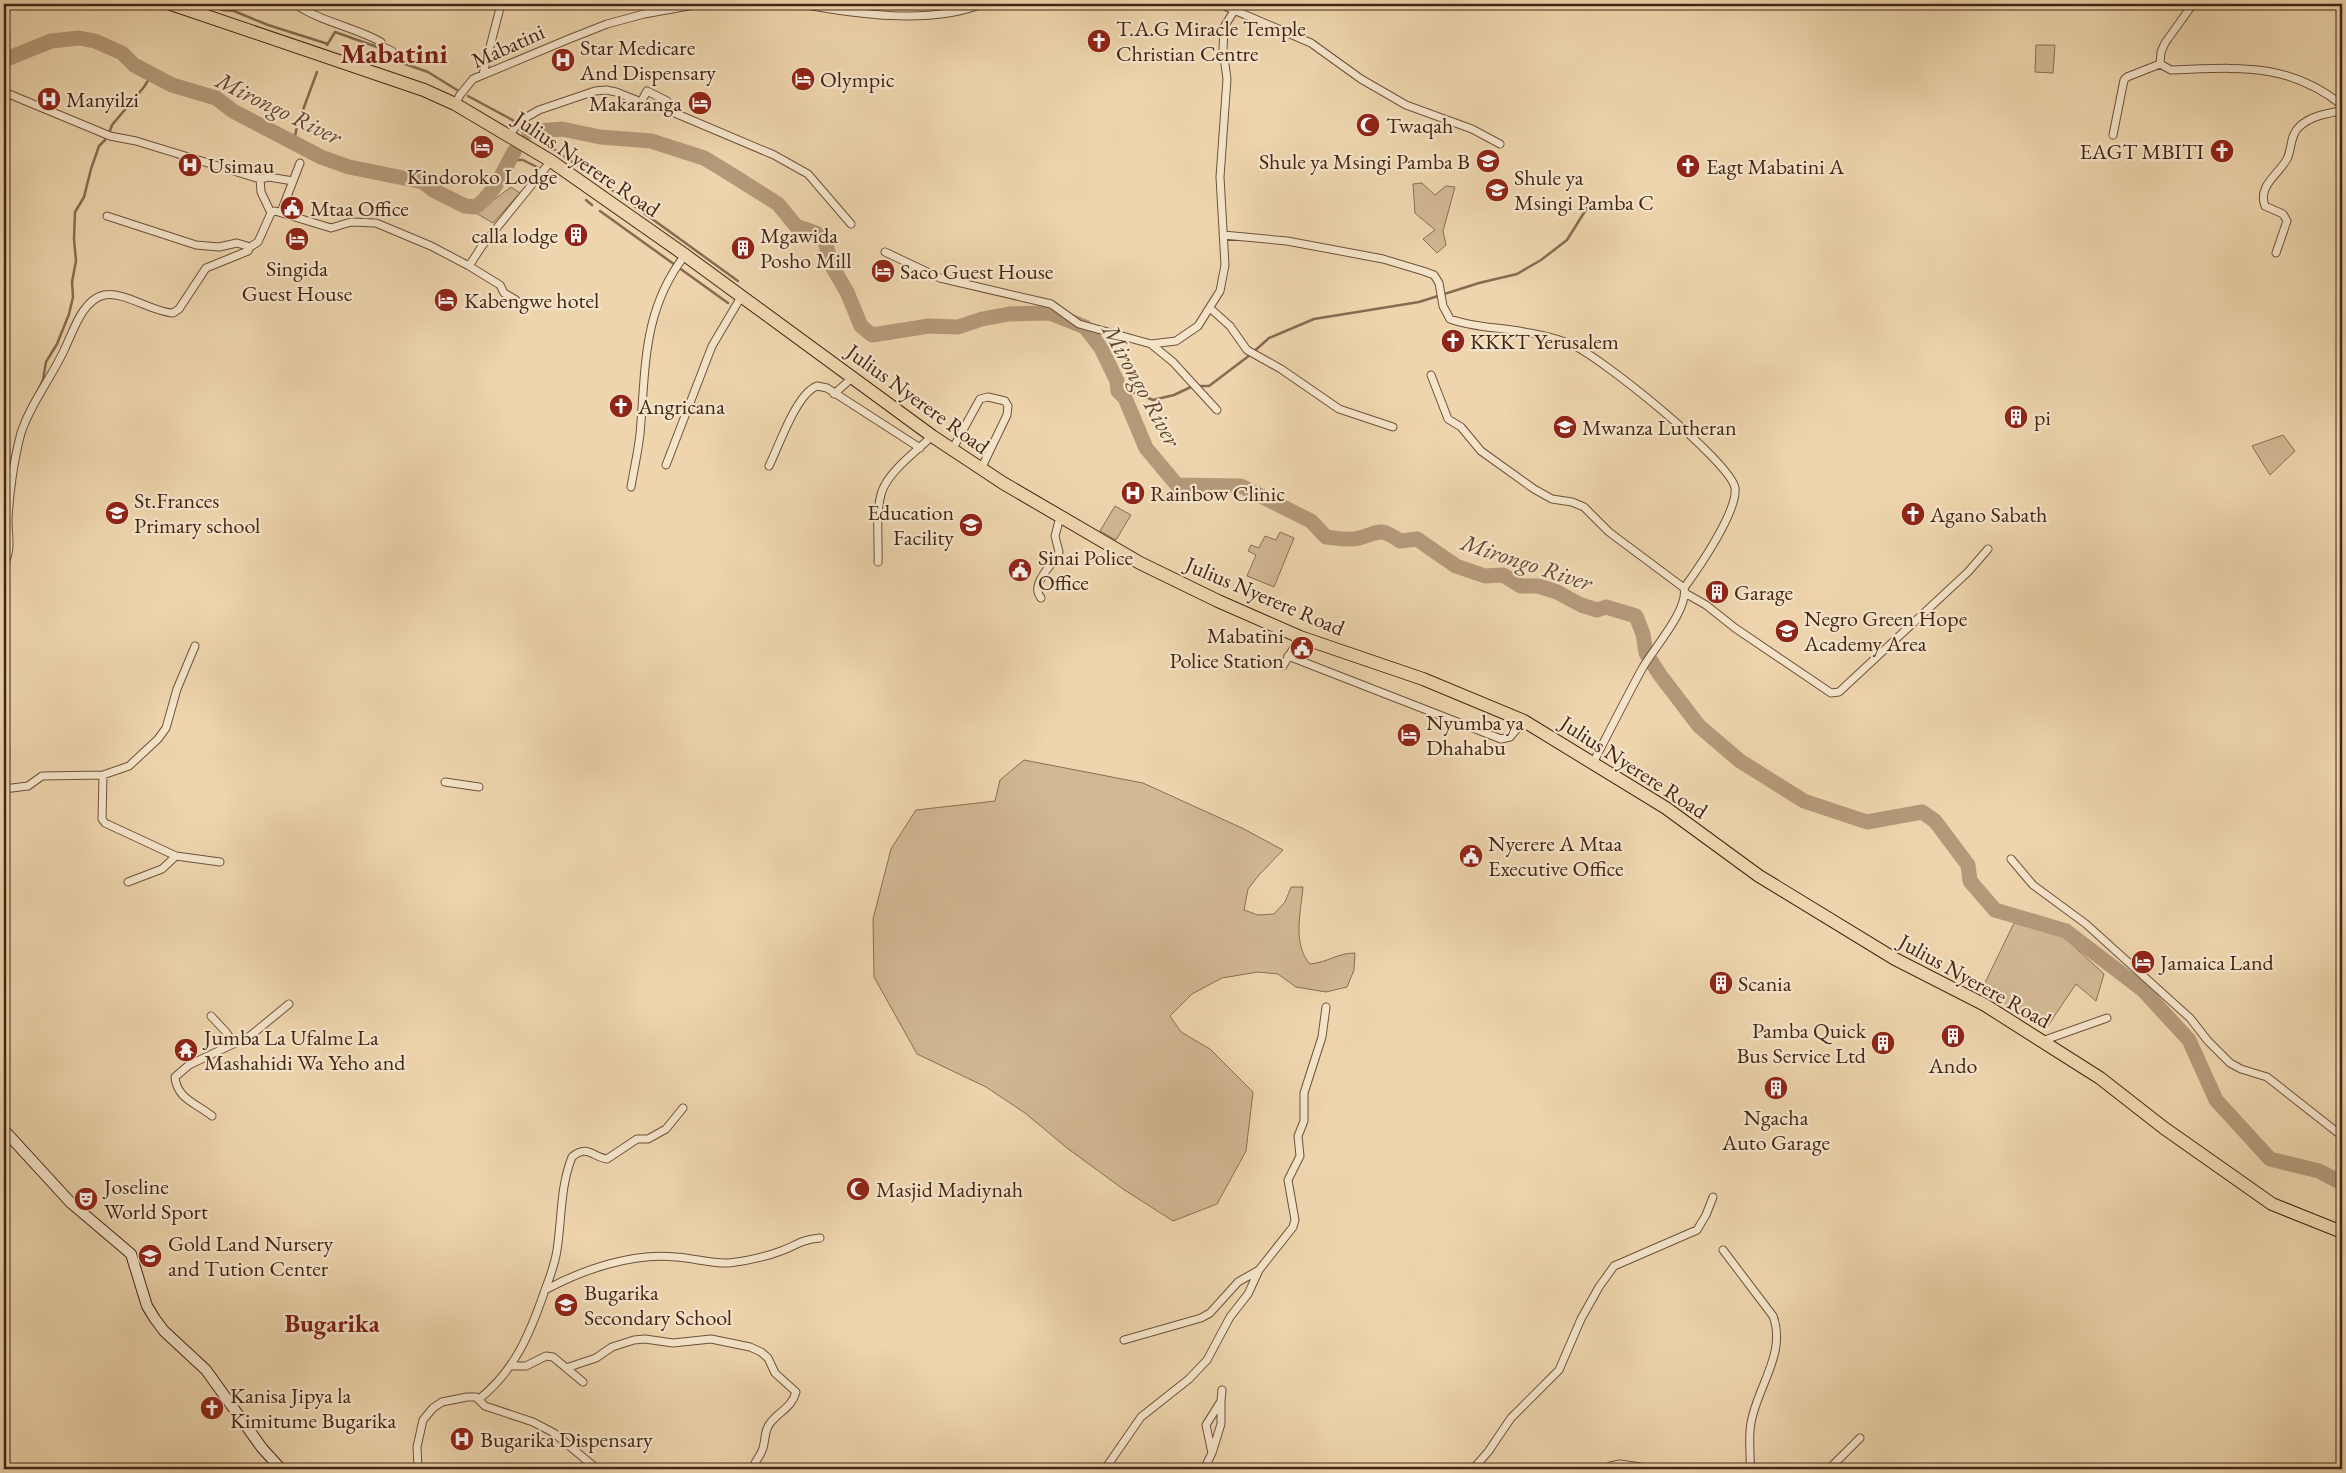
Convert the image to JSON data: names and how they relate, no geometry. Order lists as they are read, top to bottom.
{
  "streets": {
    "highway": ["Julius Nyerere Road"],
    "street": ["Mabatini"]
  },
  "crossings": [
    ["Mabatini", "Julius Nyerere Road"]
  ],
  "districts": ["Mabatini", "Bugarika"],
  "water": ["Mirongo River"],
  "places": {
    "church": [
      "T.A.G Miracle Temple Christian Centre",
      "EAGT MBITI",
      "Eagt Mabatini A",
      "KKKT Yerusalem",
      "Angricana",
      "Agano Sabath",
      "Kanisa Jipya la Kimitume Bugarika"
    ],
    "hospital": [
      "Star Medicare And Dispensary",
      "Manyilzi",
      "Usimau",
      "Rainbow Clinic",
      "Bugarika Dispensary"
    ],
    "hotel": [
      "Olympic",
      "Makaranga",
      "Kindoroko Lodge",
      "Singida Guest House",
      "Saco Guest House",
      "Kabengwe hotel",
      "Nyumba ya Dhahabu",
      "Jamaica Land"
    ],
    "mosque": ["Twaqah", "Masjid Madiynah"],
    "school or university": [
      "Shule ya Msingi Pamba B",
      "Shule ya Msingi Pamba C",
      "Mwanza Lutheran",
      "St.Frances Primary school",
      "Education Facility",
      "Negro Green Hope Academy Area",
      "Gold Land Nursery and Tution Center",
      "Bugarika Secondary School"
    ],
    "public building": [
      "Mtaa Office",
      "Sinai Police Office",
      "Mabatini Police Station",
      "Nyerere A Mtaa Executive Office"
    ],
    "building": [
      "calla lodge",
      "Mgawida Posho Mill",
      "pi",
      "Garage",
      "Scania",
      "Ando",
      "Pamba Quick Bus Service Ltd",
      "Ngacha Auto Garage"
    ],
    "temple": ["Jumba La Ufalme La Mashahidi Wa Yeho and"],
    "theatre": ["Joseline World Sport"]
  }
}
